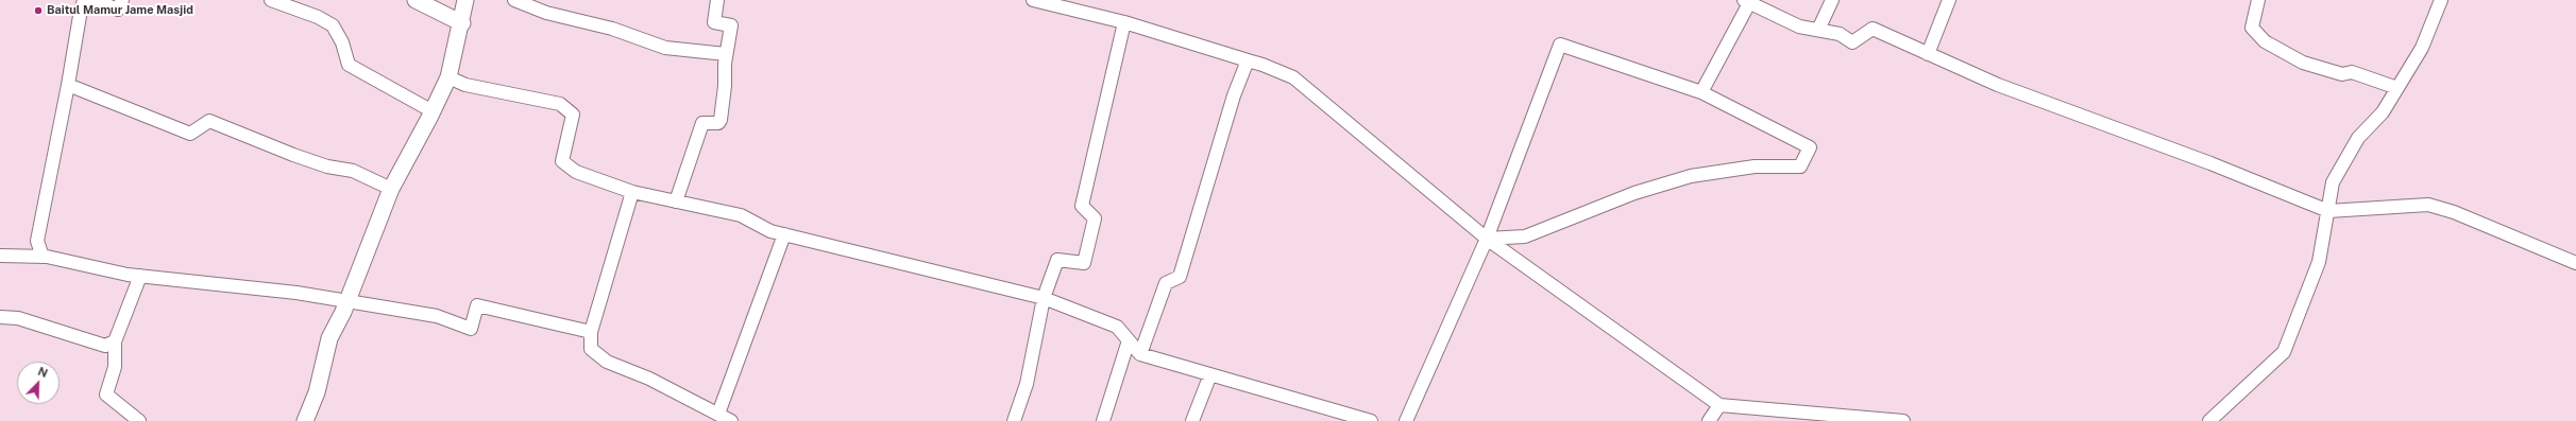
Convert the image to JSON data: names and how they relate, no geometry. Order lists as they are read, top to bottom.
{
  "places": ["Baitul Mamur Jame Masjid"],
  "north": "top right"
}
